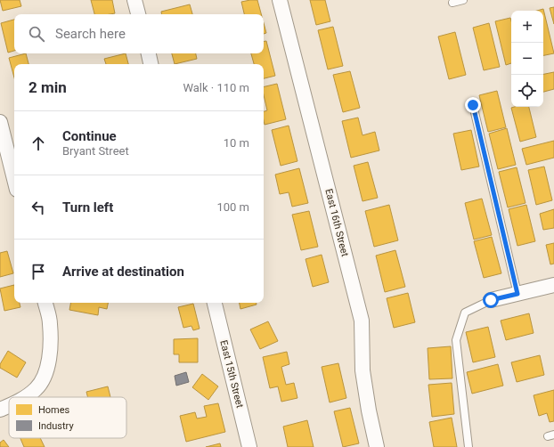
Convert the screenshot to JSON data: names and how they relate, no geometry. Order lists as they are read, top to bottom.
{
  "streets": {
    "street": ["East 16th Street", "East 15th Street"]
  },
  "legend": ["Homes", "Industry"],
  "page": {
    "map_buttons": ["+", "−"],
    "search": "Search here",
    "heading": ["2 min", "Walk · 110 m"],
    "list": [
      ["Continue", "Bryant Street", "10 m"],
      ["Turn left", "100 m"],
      "Arrive at destination"
    ]
  }
}
